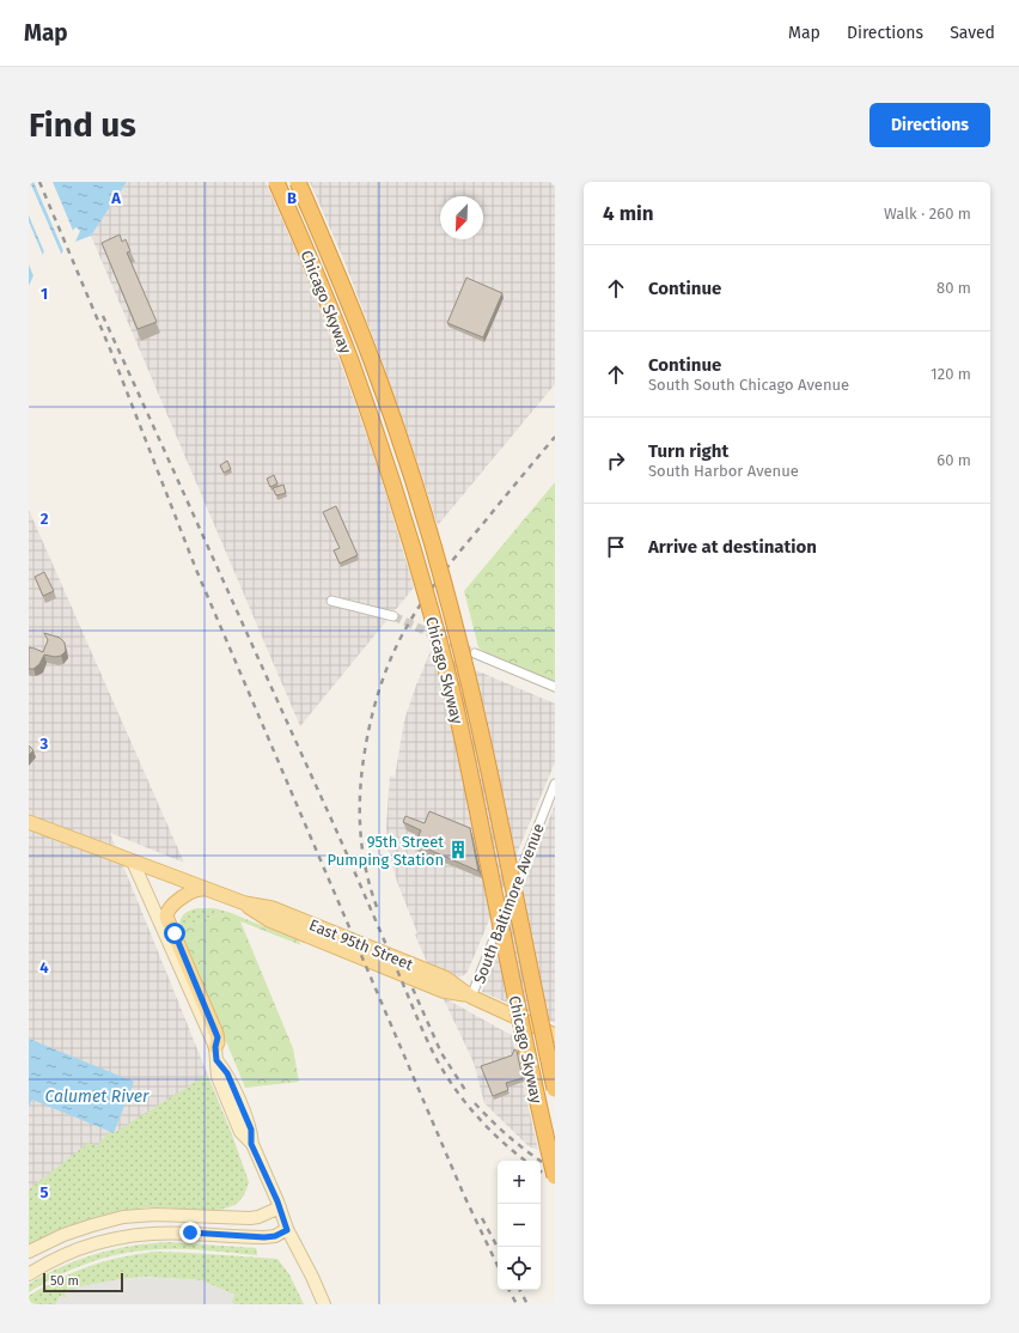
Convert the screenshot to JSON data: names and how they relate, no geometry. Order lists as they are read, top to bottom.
{
  "streets": {
    "highway": ["Chicago Skyway"],
    "main road": ["East 95th Street"],
    "street": ["South Baltimore Avenue"]
  },
  "crossings": [
    ["South Baltimore Avenue", "East 95th Street"]
  ],
  "water": ["Calumet River"],
  "places": {
    "building": ["95th Street Pumping Station"]
  },
  "scale_bar": "50 m",
  "north": "bottom left",
  "page": {
    "header": "Map",
    "nav": ["Map", "Directions", "Saved"],
    "buttons": "Directions",
    "title": "Find us",
    "heading": ["4 min", "Walk · 260 m"],
    "list": [
      ["Continue", "80 m"],
      ["Continue", "South South Chicago Avenue", "120 m"],
      ["Turn right", "South Harbor Avenue", "60 m"],
      "Arrive at destination"
    ],
    "map_buttons": ["+", "−"],
    "scale": "50 m"
  },
  "grid": {
    "columns": ["A", "B"],
    "rows": [
      "1",
      "2",
      "3",
      "4",
      "5"
    ]
  }
}
